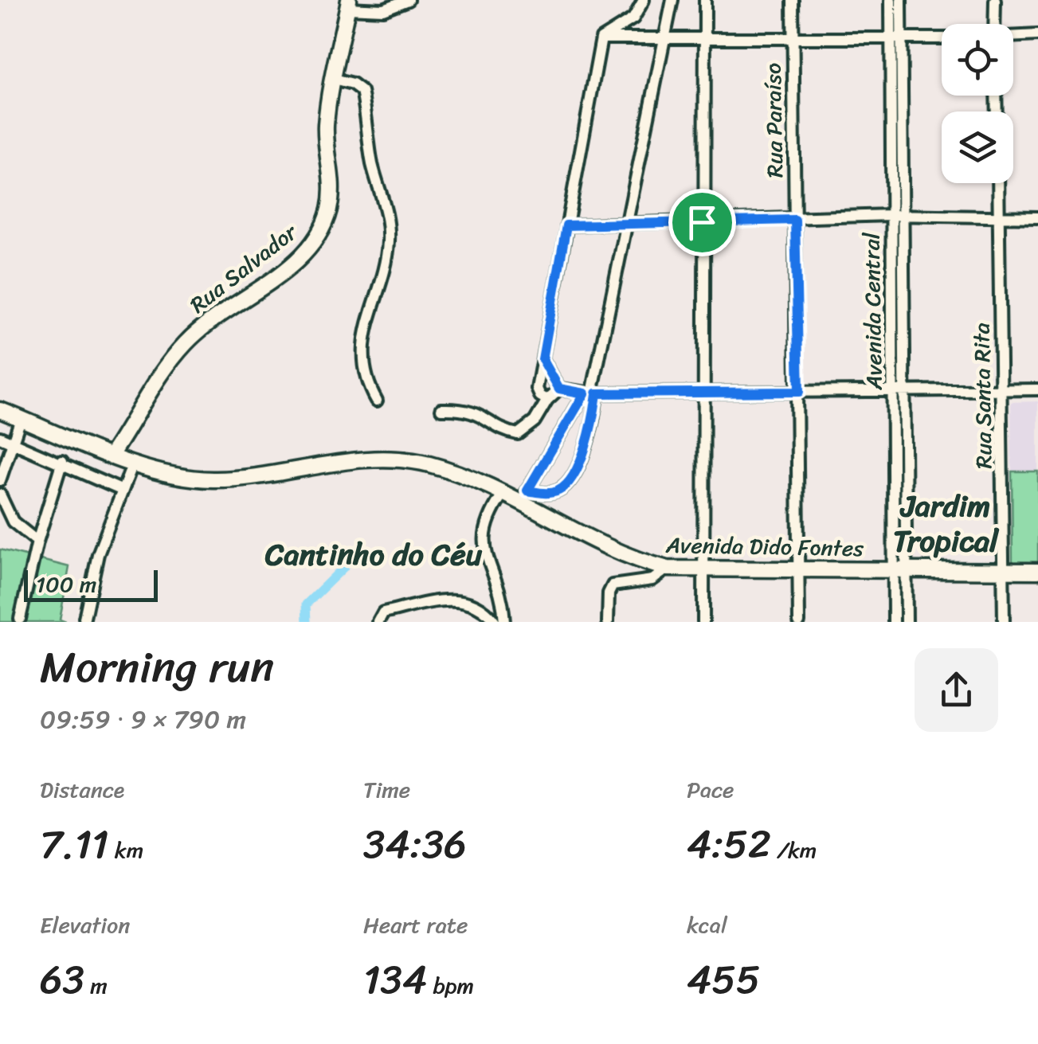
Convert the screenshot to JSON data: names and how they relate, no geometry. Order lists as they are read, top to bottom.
{
  "streets": {
    "street": [
      "Rua Paraíso",
      "Rua Salvador",
      "Avenida Central",
      "Rua Santa Rita",
      "Avenida Dido Fontes"
    ]
  },
  "crossings": [
    ["Rua Paraíso", "Avenida Dido Fontes"],
    ["Rua Salvador", "Avenida Dido Fontes"],
    ["Avenida Central", "Avenida Dido Fontes"],
    ["Rua Santa Rita", "Avenida Dido Fontes"]
  ],
  "districts": ["Jardim Tropical", "Cantinho do Céu"],
  "scale_bar": "100 m",
  "page": {
    "scale": "100 m",
    "heading": ["Morning run", "09:59 · 9 × 790 m"],
    "stats": [
      ["Distance", "7.11 km"],
      ["Time", "34:36"],
      ["Pace", "4:52 /km"],
      ["Elevation", "63 m"],
      ["Heart rate", "134 bpm"],
      ["kcal", "455"]
    ]
  }
}
